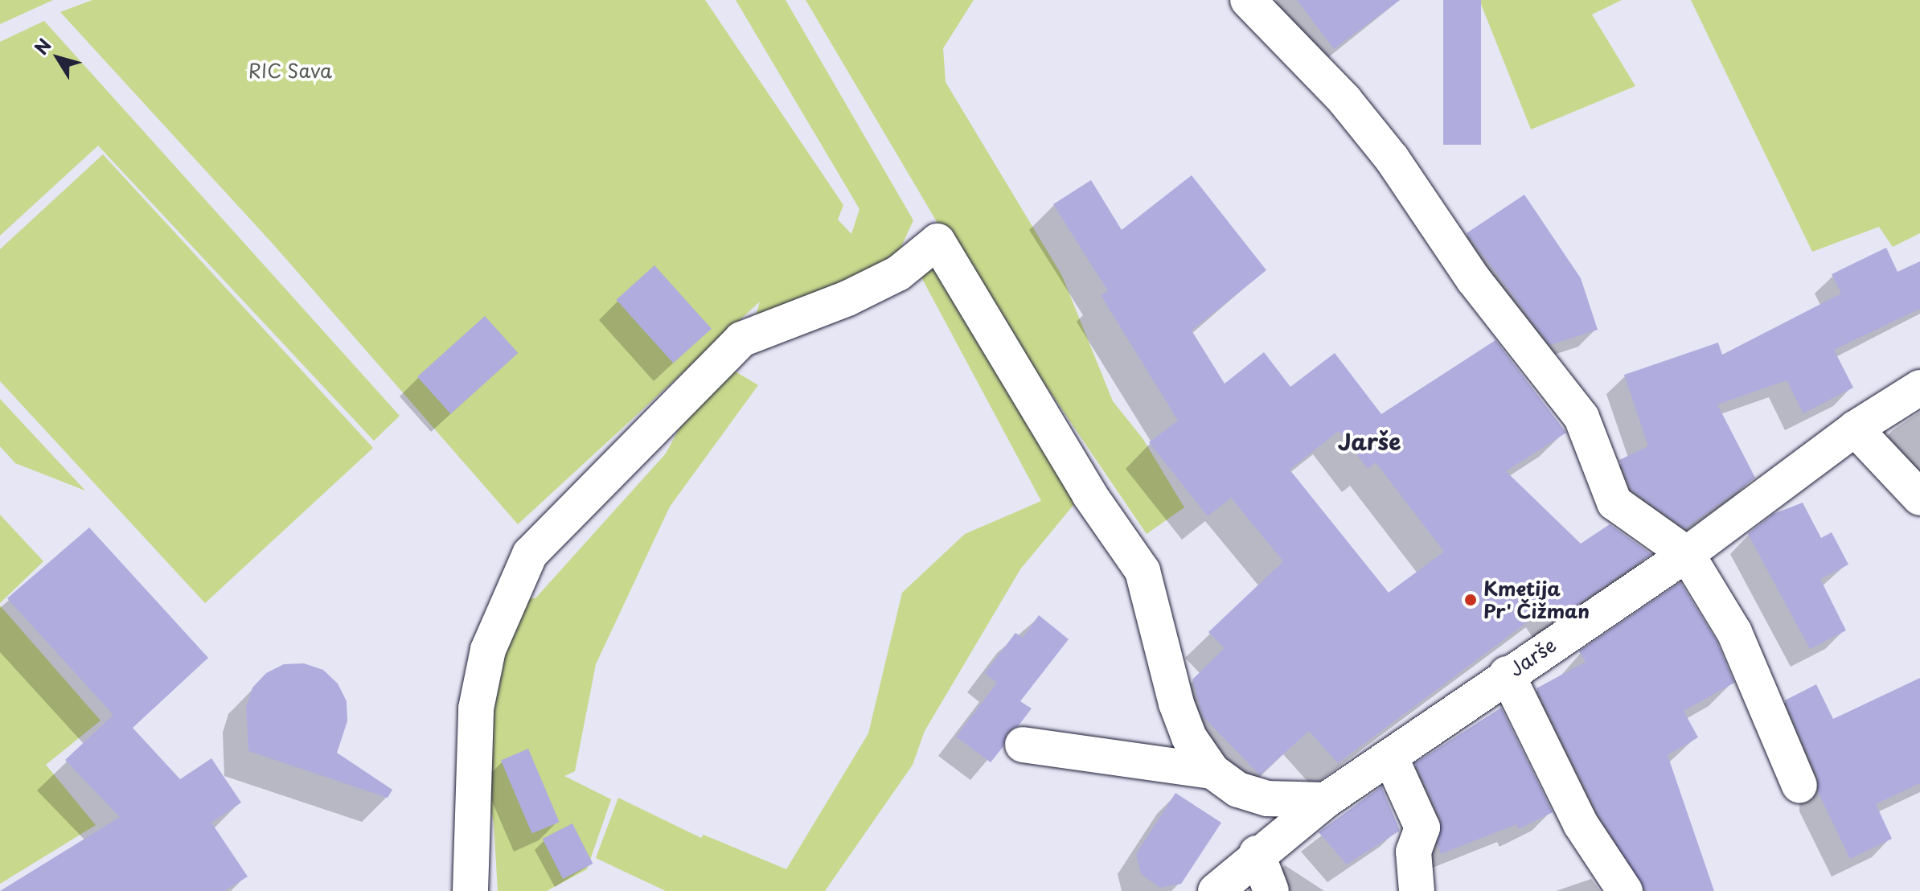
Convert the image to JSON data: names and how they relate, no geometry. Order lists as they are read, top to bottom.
{
  "streets": {
    "street": ["Jarše"]
  },
  "districts": ["Jarše"],
  "parks": ["RIC Sava"],
  "places": ["Kmetija Pr' Čižman"],
  "north": "top left"
}
